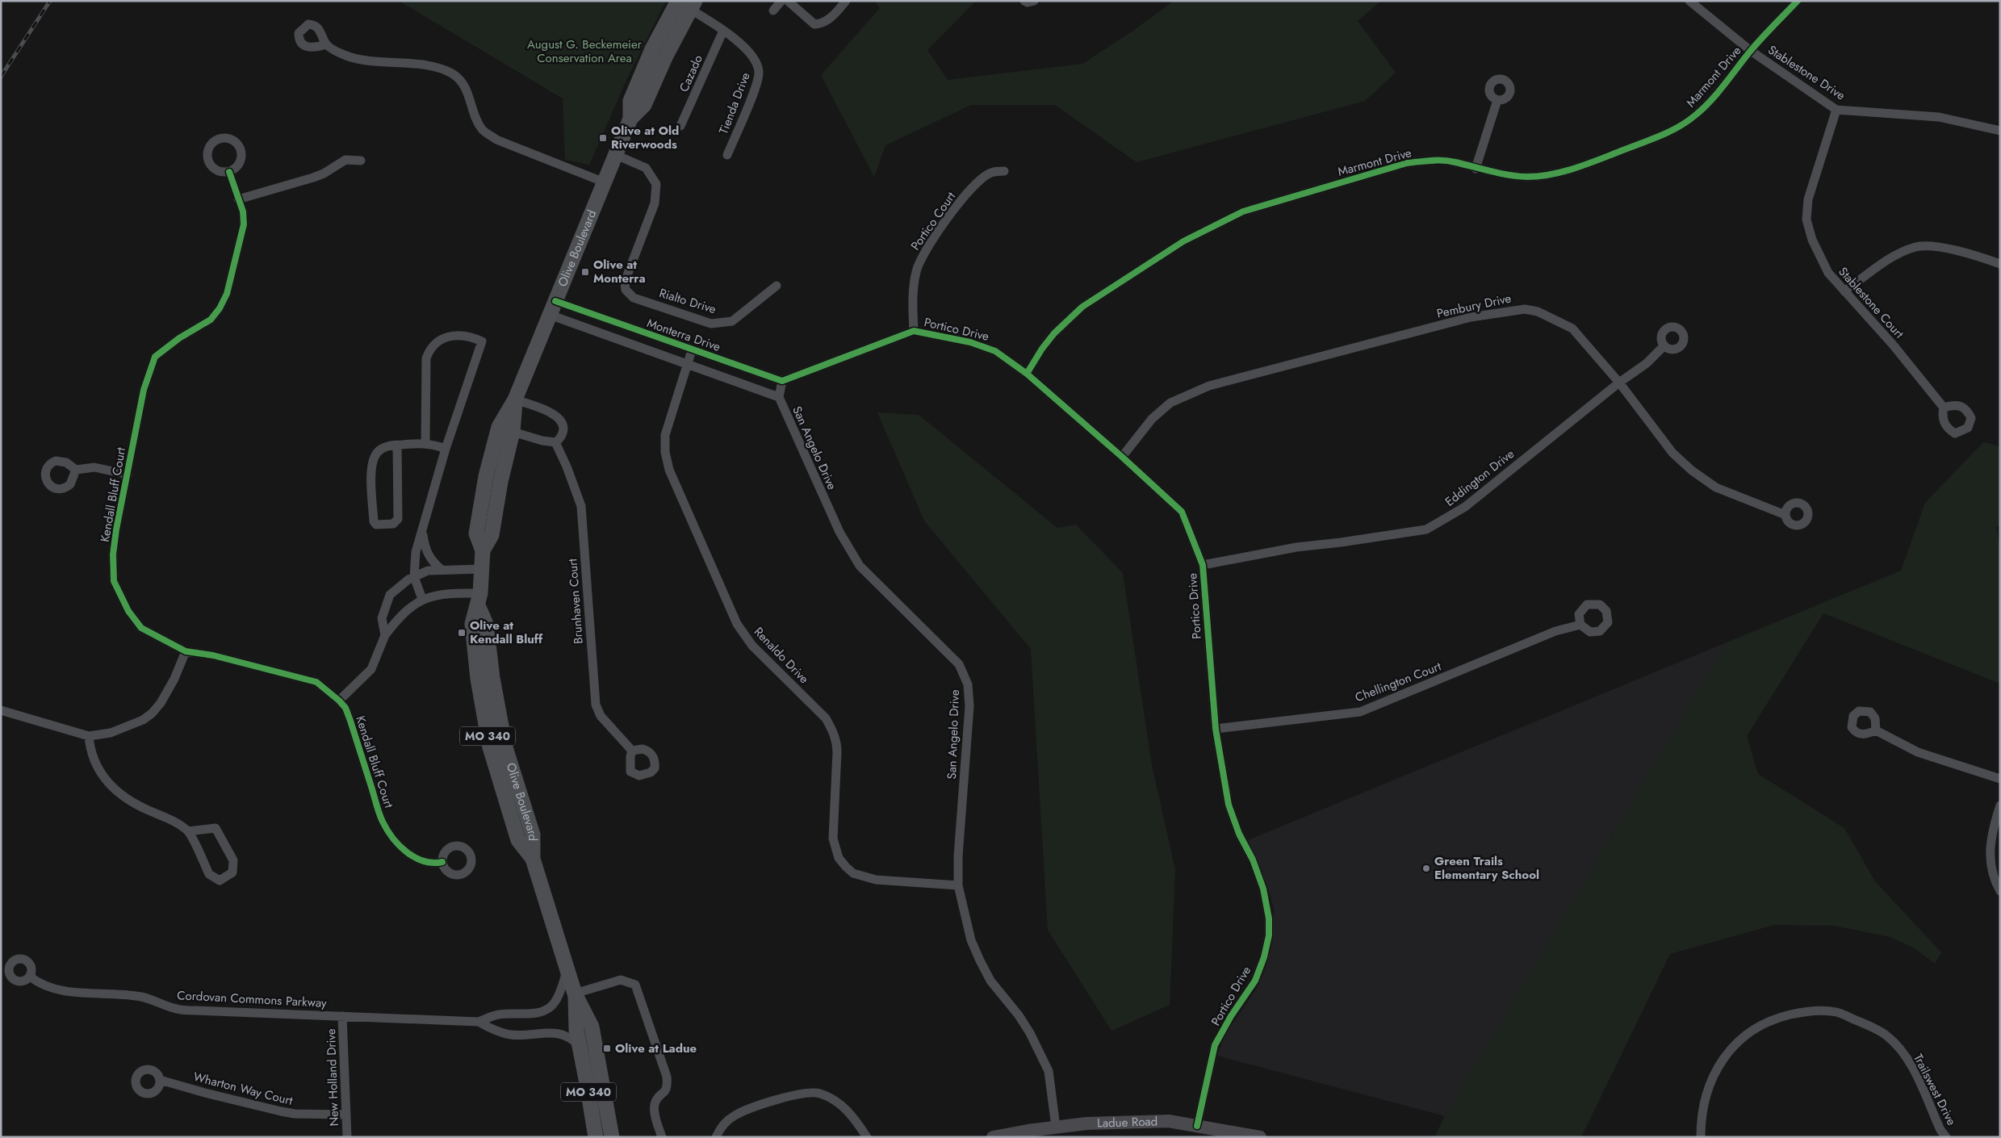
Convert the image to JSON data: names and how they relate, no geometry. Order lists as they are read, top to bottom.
{
  "streets": {
    "main road": ["Olive Boulevard", "MO 340", "Ladue Road"],
    "street": [
      "Stablestone Drive",
      "Cazado",
      "Marmont Drive",
      "Tienda Drive",
      "Portico Court",
      "Rialto Drive",
      "Stablestone Court",
      "Pembury Drive",
      "Portico Drive",
      "Monterra Drive",
      "San Angelo Drive",
      "Eddington Drive",
      "Kendall Bluff Court",
      "Brunhaven Court",
      "Renaldo Drive",
      "Chellington Court",
      "Cordovan Commons Parkway",
      "New Holland Drive",
      "Wharton Way Court",
      "Trailswest Drive"
    ]
  },
  "crossings": [
    ["Stablestone Drive", "Marmont Drive"],
    ["Stablestone Drive", "Stablestone Court"],
    ["Cazado", "Tienda Drive"],
    ["Marmont Drive", "Portico Drive"],
    ["Tienda Drive", "Olive Boulevard"],
    ["Portico Court", "Portico Drive"],
    ["Olive Boulevard", "Rialto Drive"],
    ["Olive Boulevard", "Monterra Drive"],
    ["Olive Boulevard", "Cordovan Commons Parkway"],
    ["Pembury Drive", "Portico Drive"],
    ["Pembury Drive", "Eddington Drive"],
    ["Portico Drive", "Monterra Drive"],
    ["Portico Drive", "San Angelo Drive"],
    ["Portico Drive", "Eddington Drive"],
    ["Portico Drive", "Chellington Court"],
    ["Portico Drive", "Ladue Road"],
    ["Monterra Drive", "San Angelo Drive"],
    ["Monterra Drive", "Renaldo Drive"],
    ["San Angelo Drive", "Renaldo Drive"],
    ["San Angelo Drive", "Ladue Road"],
    ["Cordovan Commons Parkway", "New Holland Drive"],
    ["New Holland Drive", "Wharton Way Court"]
  ],
  "parks": ["August G. Beckemeier Conservation Area"],
  "places": {
    "transit": [
      "Olive at Old Riverwoods",
      "Olive at Monterra",
      "Olive at Kendall Bluff",
      "Olive at Ladue"
    ],
    "other": ["Green Trails Elementary School"]
  }
}
